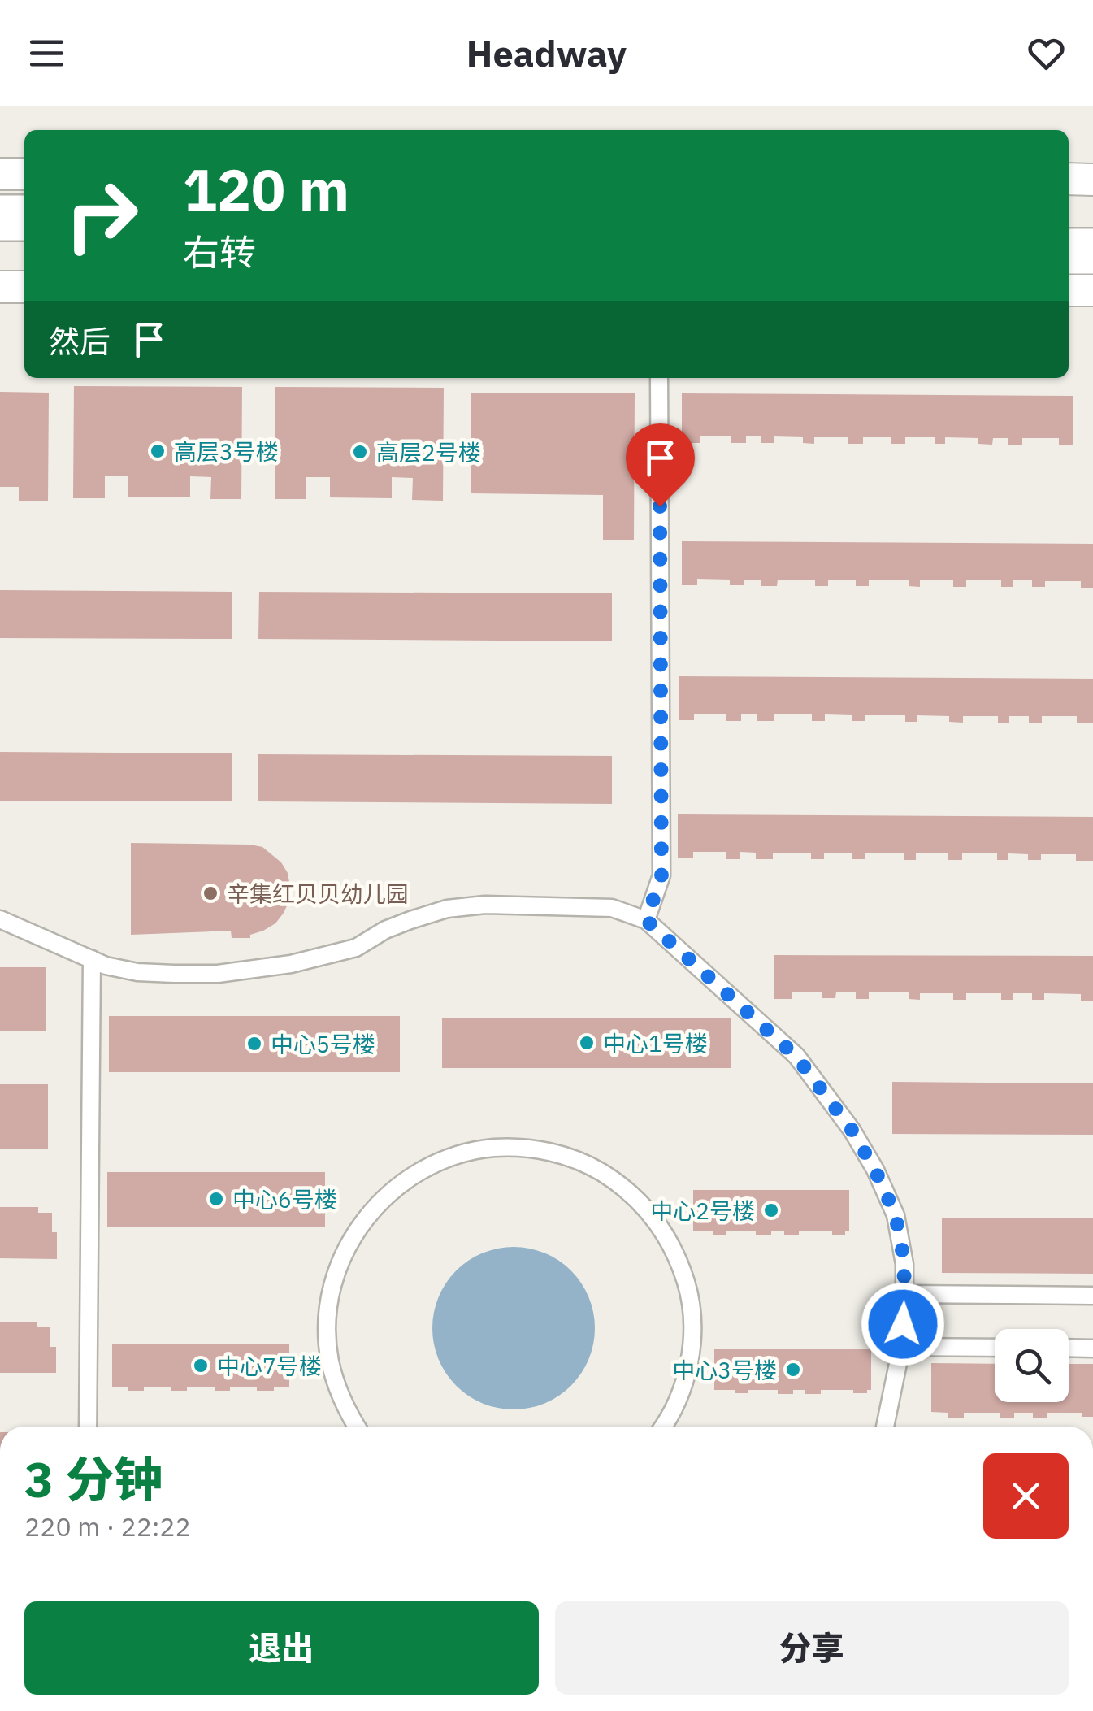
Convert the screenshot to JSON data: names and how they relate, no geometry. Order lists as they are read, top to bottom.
{
  "places": [
    "高层3号楼",
    "高层2号楼",
    "辛集红贝贝幼儿园",
    "中心1号楼",
    "中心5号楼",
    "中心6号楼",
    "中心2号楼",
    "中心7号楼",
    "中心3号楼"
  ],
  "page": {
    "header": "Headway",
    "turn": ["120 m", "右转"],
    "then": "然后",
    "heading": ["3 分钟", "220 m · 22:22"],
    "buttons": ["退出", "分享"]
  }
}
